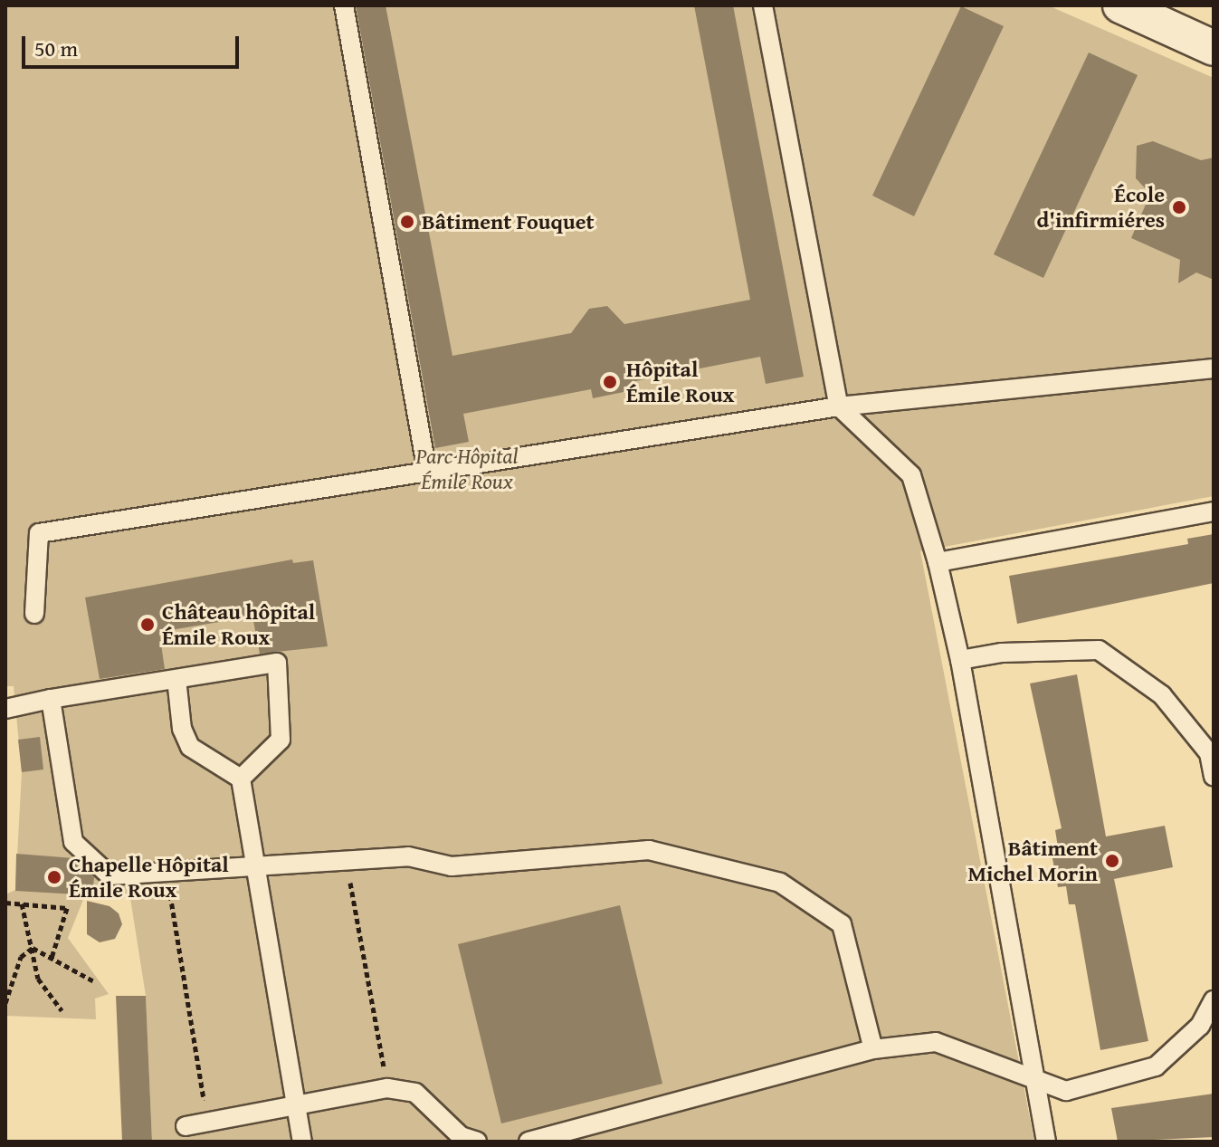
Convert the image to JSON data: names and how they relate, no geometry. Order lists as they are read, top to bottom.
{
  "parks": ["Parc Hôpital Émile Roux"],
  "places": [
    "École d'infirmiéres",
    "Bâtiment Fouquet",
    "Hôpital Émile Roux",
    "Château hôpital Émile Roux",
    "Bâtiment Michel Morin",
    "Chapelle Hôpital Émile Roux"
  ],
  "scale_bar": "50 m"
}
